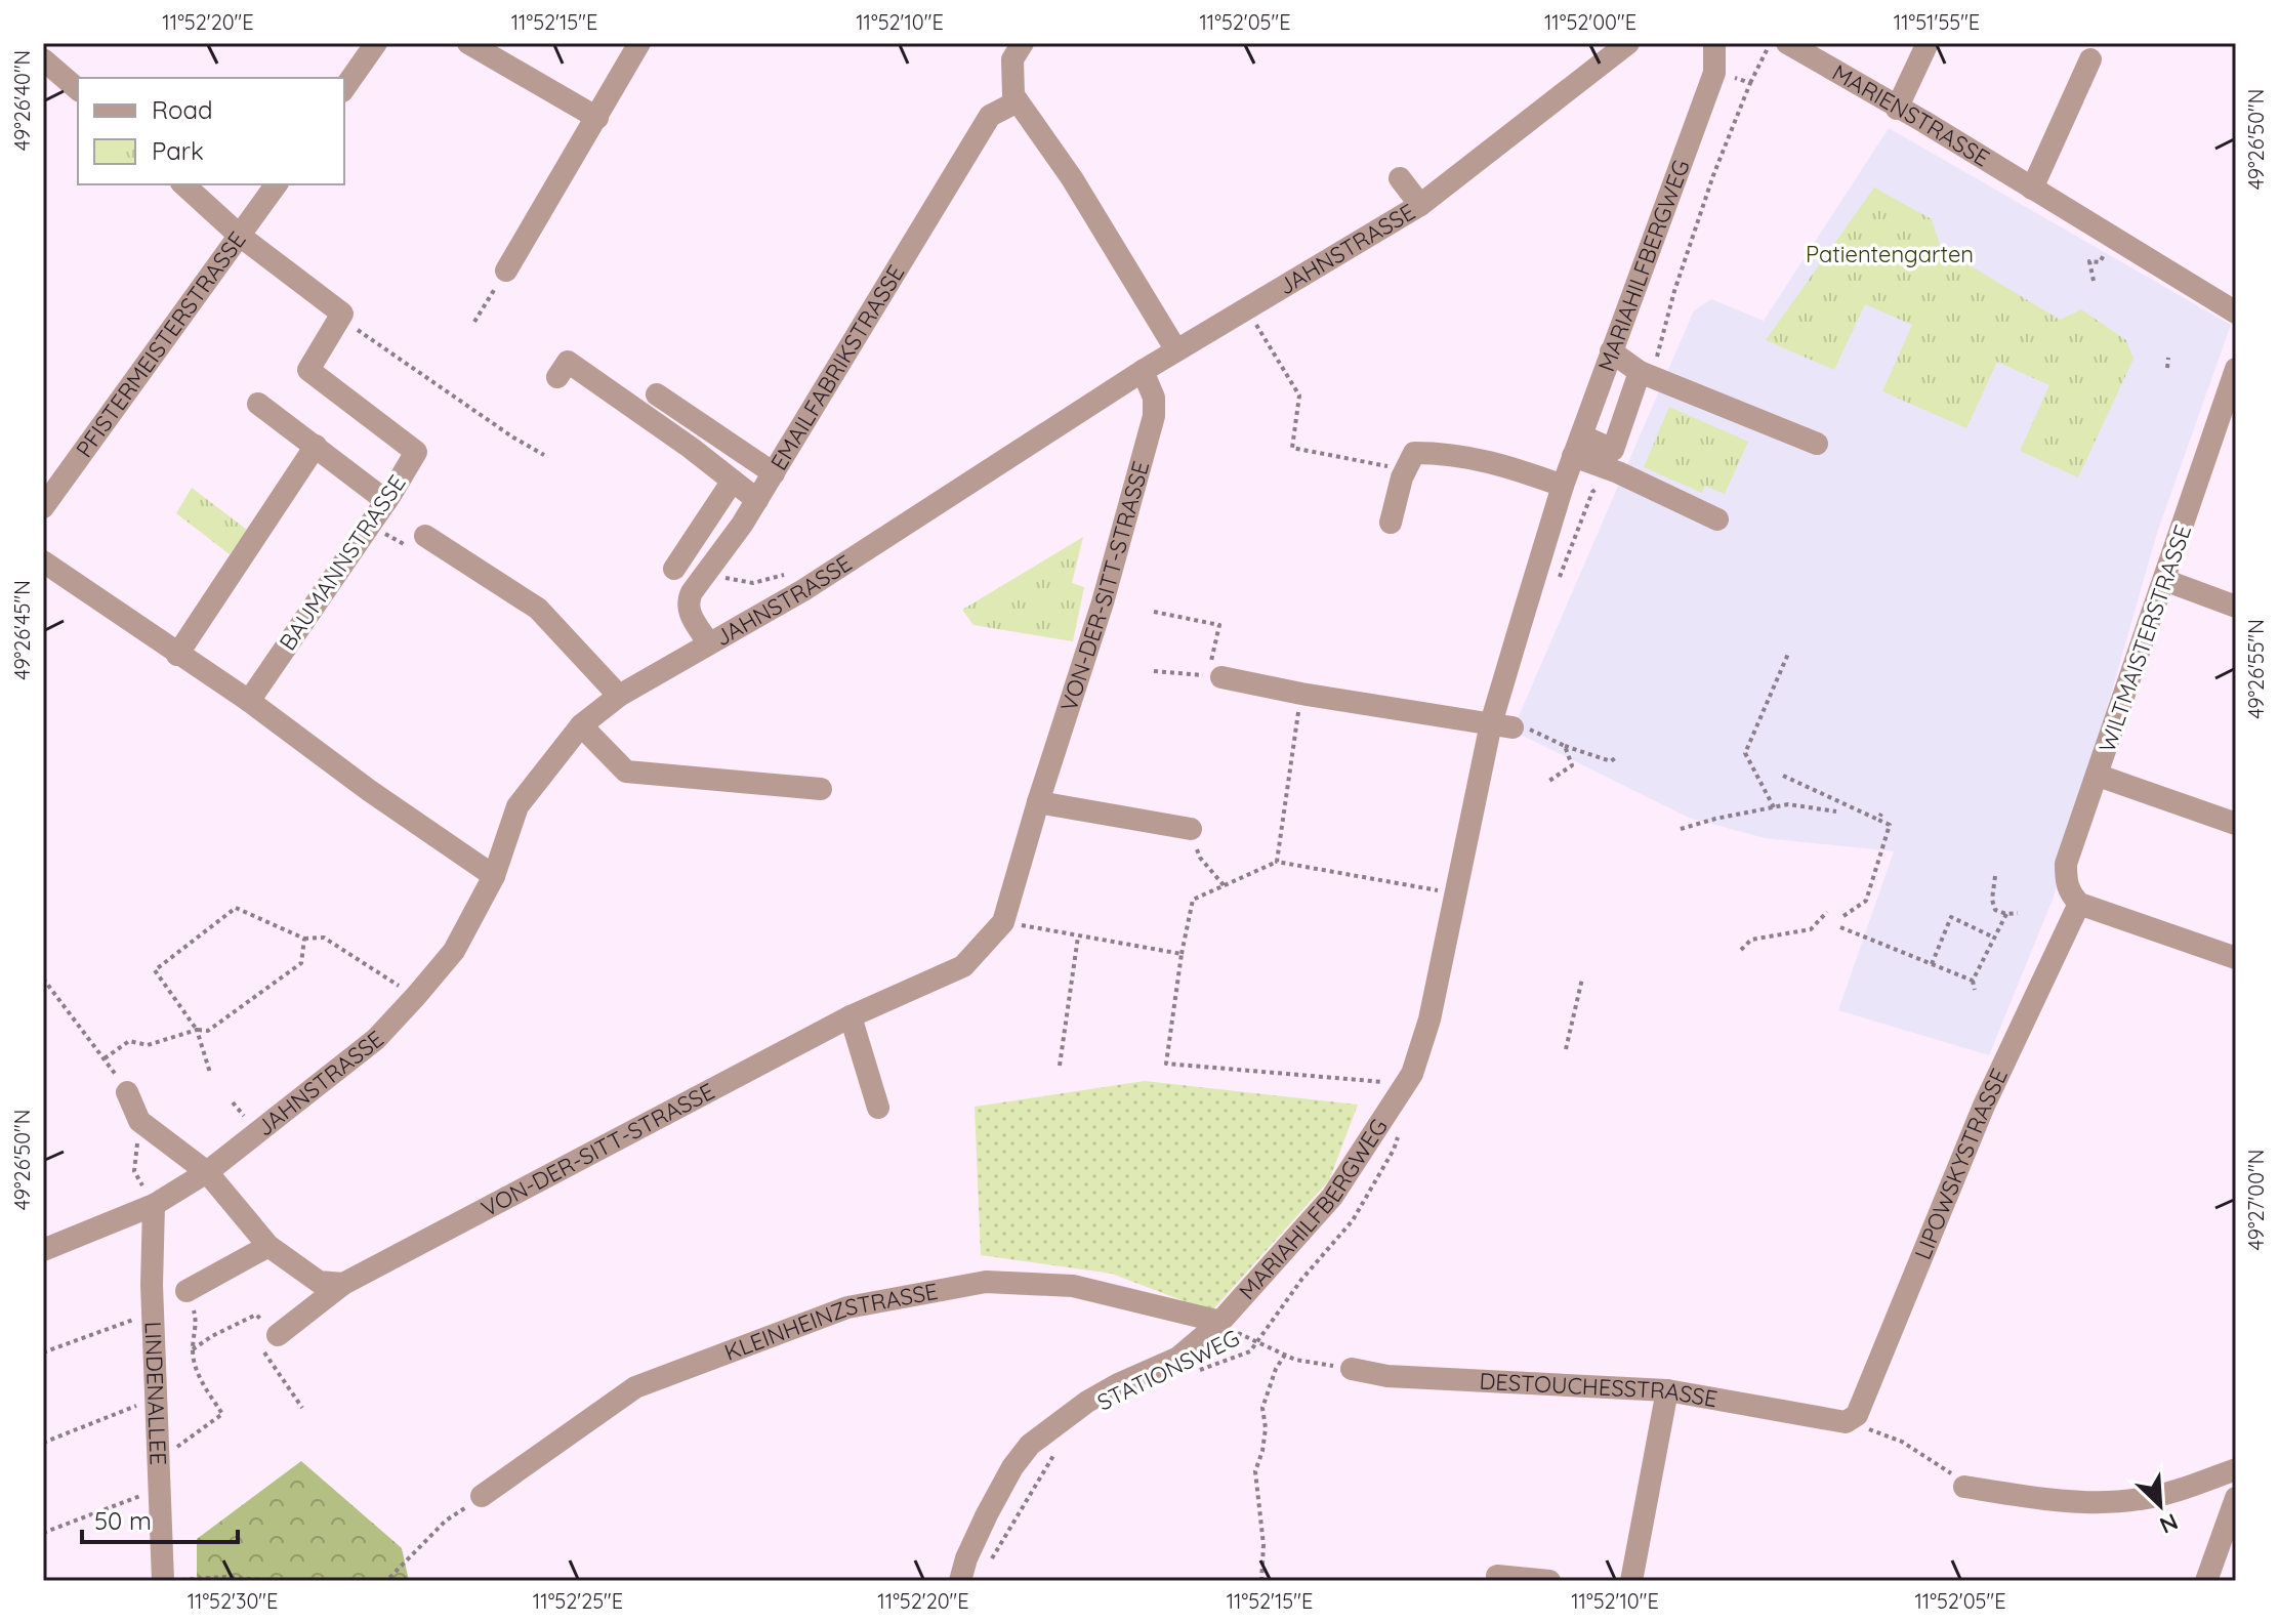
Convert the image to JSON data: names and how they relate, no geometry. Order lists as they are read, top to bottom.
{
  "streets": {
    "street": [
      "MARIENSTRASSE",
      "JAHNSTRASSE",
      "MARIAHILFBERGWEG",
      "PFISTERMEISTERSTRASSE",
      "EMAILFABRIKSTRASSE",
      "BAUMANNSTRASSE",
      "VON-DER-SITT-STRASSE",
      "WILTMAISTERSTRASSE",
      "LIPOWSKYSTRASSE",
      "KLEINHEINZSTRASSE",
      "DESTOUCHESSTRASSE",
      "LINDENALLEE"
    ],
    "path": ["STATIONSWEG"]
  },
  "crossings": [
    ["JAHNSTRASSE", "EMAILFABRIKSTRASSE"],
    ["JAHNSTRASSE", "VON-DER-SITT-STRASSE"],
    ["JAHNSTRASSE", "LINDENALLEE"],
    ["MARIAHILFBERGWEG", "KLEINHEINZSTRASSE"],
    ["WILTMAISTERSTRASSE", "LIPOWSKYSTRASSE"],
    ["LIPOWSKYSTRASSE", "DESTOUCHESSTRASSE"]
  ],
  "parks": ["Patientengarten"],
  "legend": ["Road", "Park"],
  "scale_bar": "50 m",
  "north": "bottom right",
  "coordinates": [
    "11°52'20\"E",
    "11°52'15\"E",
    "11°52'10\"E",
    "11°52'05\"E",
    "11°52'00\"E",
    "11°51'55\"E",
    "49°26'40\"N",
    "49°26'50\"N",
    "49°26'45\"N",
    "49°26'55\"N",
    "49°27'00\"N",
    "11°52'30\"E",
    "11°52'25\"E"
  ]
}
